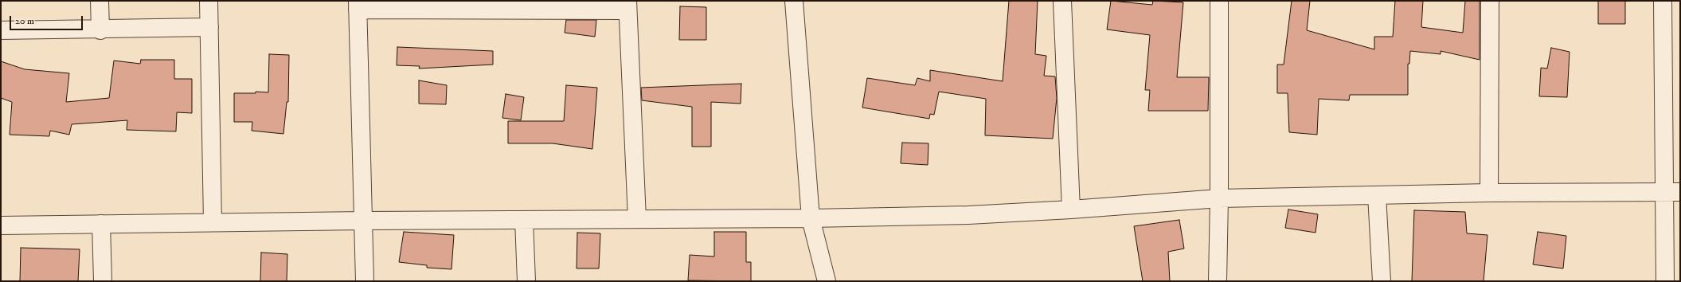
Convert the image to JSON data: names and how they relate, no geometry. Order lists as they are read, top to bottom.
{
  "scale_bar": "20 m"
}
